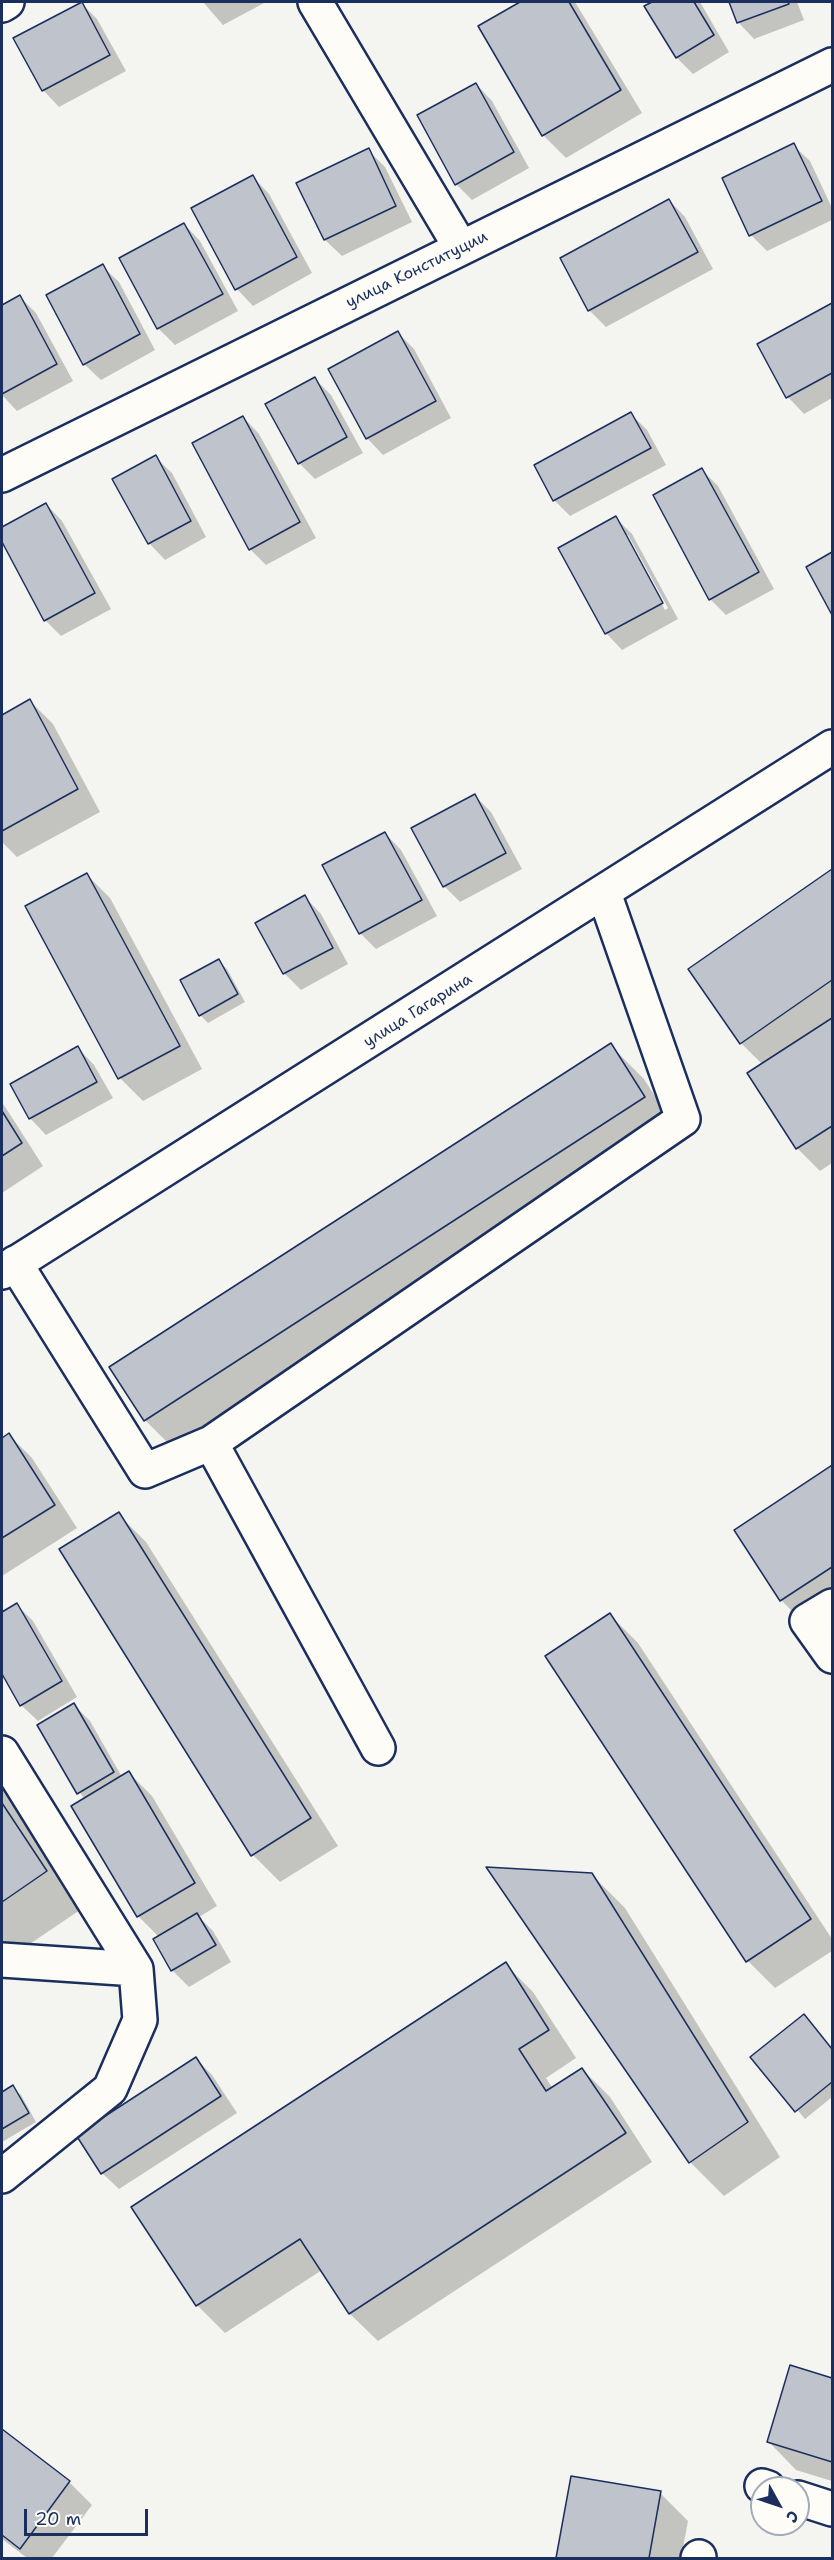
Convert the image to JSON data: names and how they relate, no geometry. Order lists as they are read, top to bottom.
{
  "streets": {
    "street": ["улица Конституции", "улица Гагарина"]
  },
  "scale_bar": "20 m",
  "north": "bottom right"
}
